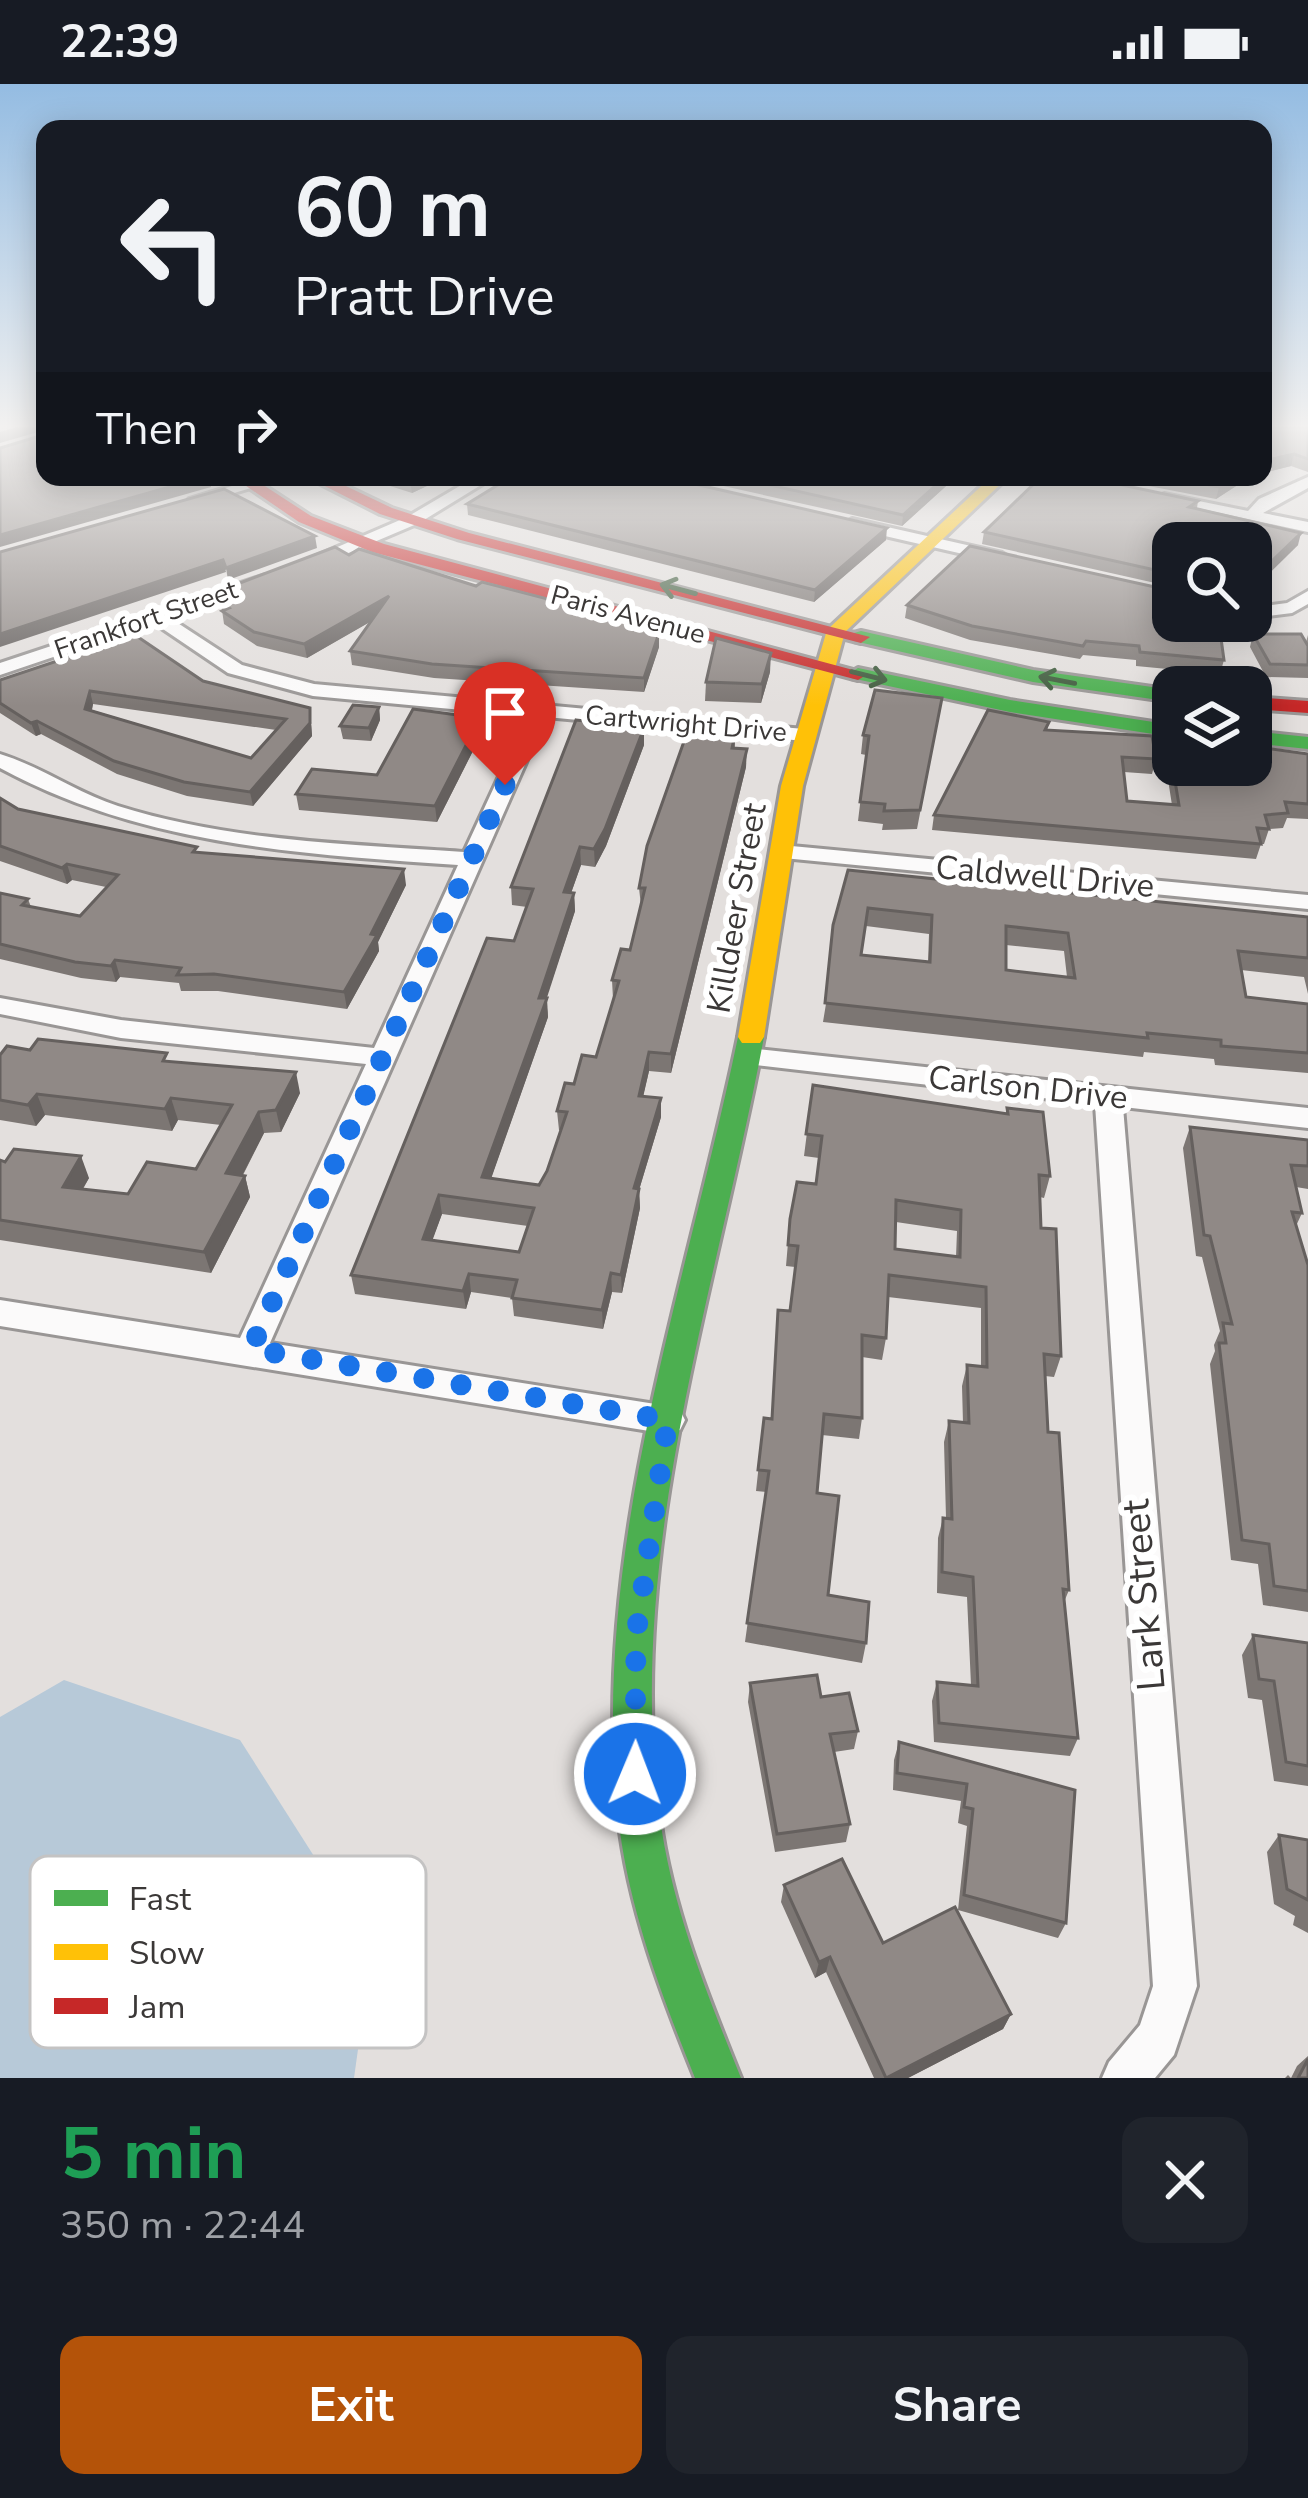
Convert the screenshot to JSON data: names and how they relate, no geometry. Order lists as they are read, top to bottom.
{
  "streets": {
    "street": [
      "Paris Avenue",
      "Frankfort Street",
      "Cartwright Drive",
      "Caldwell Drive",
      "Killdeer Street",
      "Carlson Drive",
      "Lark Street"
    ]
  },
  "crossings": [
    ["Paris Avenue", "Frankfort Street"],
    ["Paris Avenue", "Killdeer Street"],
    ["Frankfort Street", "Cartwright Drive"],
    ["Cartwright Drive", "Killdeer Street"],
    ["Caldwell Drive", "Killdeer Street"],
    ["Killdeer Street", "Carlson Drive"],
    ["Carlson Drive", "Lark Street"]
  ],
  "legend": ["Fast", "Slow", "Jam"],
  "page": {
    "status": "22:39",
    "turn": ["60 m", "Pratt Drive"],
    "then": "Then",
    "heading": ["5 min", "350 m · 22:44"],
    "buttons": ["Exit", "Share"]
  }
}
